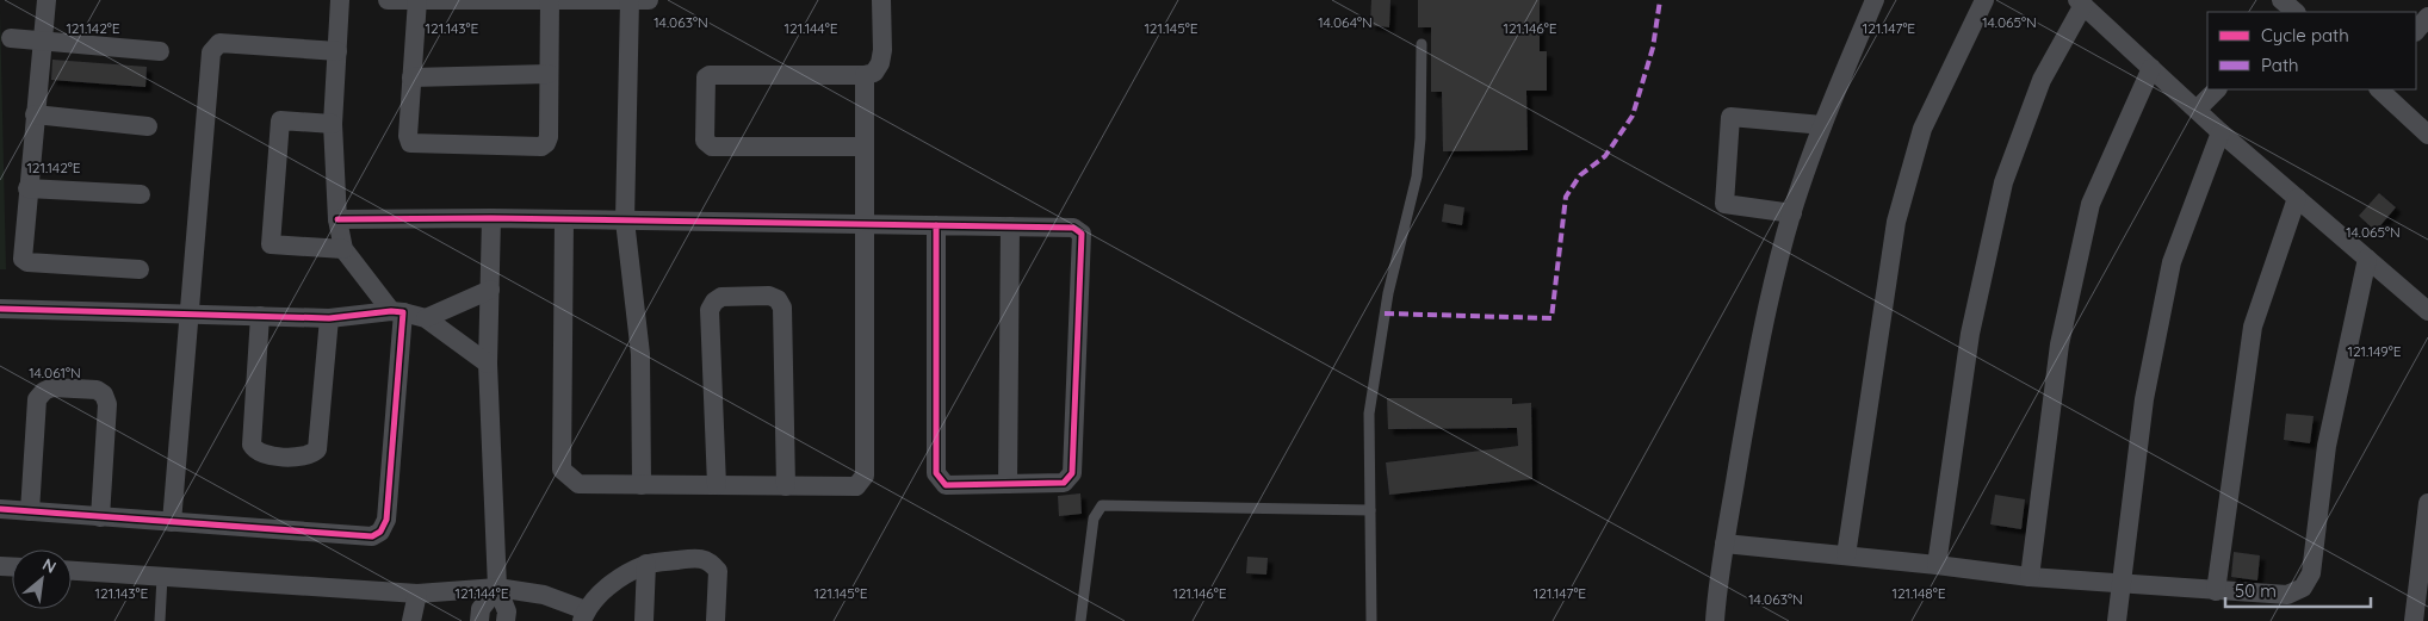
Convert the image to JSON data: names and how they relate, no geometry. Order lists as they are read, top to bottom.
{
  "legend": ["Cycle path", "Path"],
  "scale_bar": "50 m",
  "north": "top right",
  "coordinates": [
    "14.063°N",
    "14.064°N",
    "14.065°N",
    "121.142°E",
    "121.143°E",
    "121.144°E",
    "121.145°E",
    "121.146°E",
    "121.147°E",
    "121.149°E",
    "14.061°N",
    "121.148°E"
  ]
}
